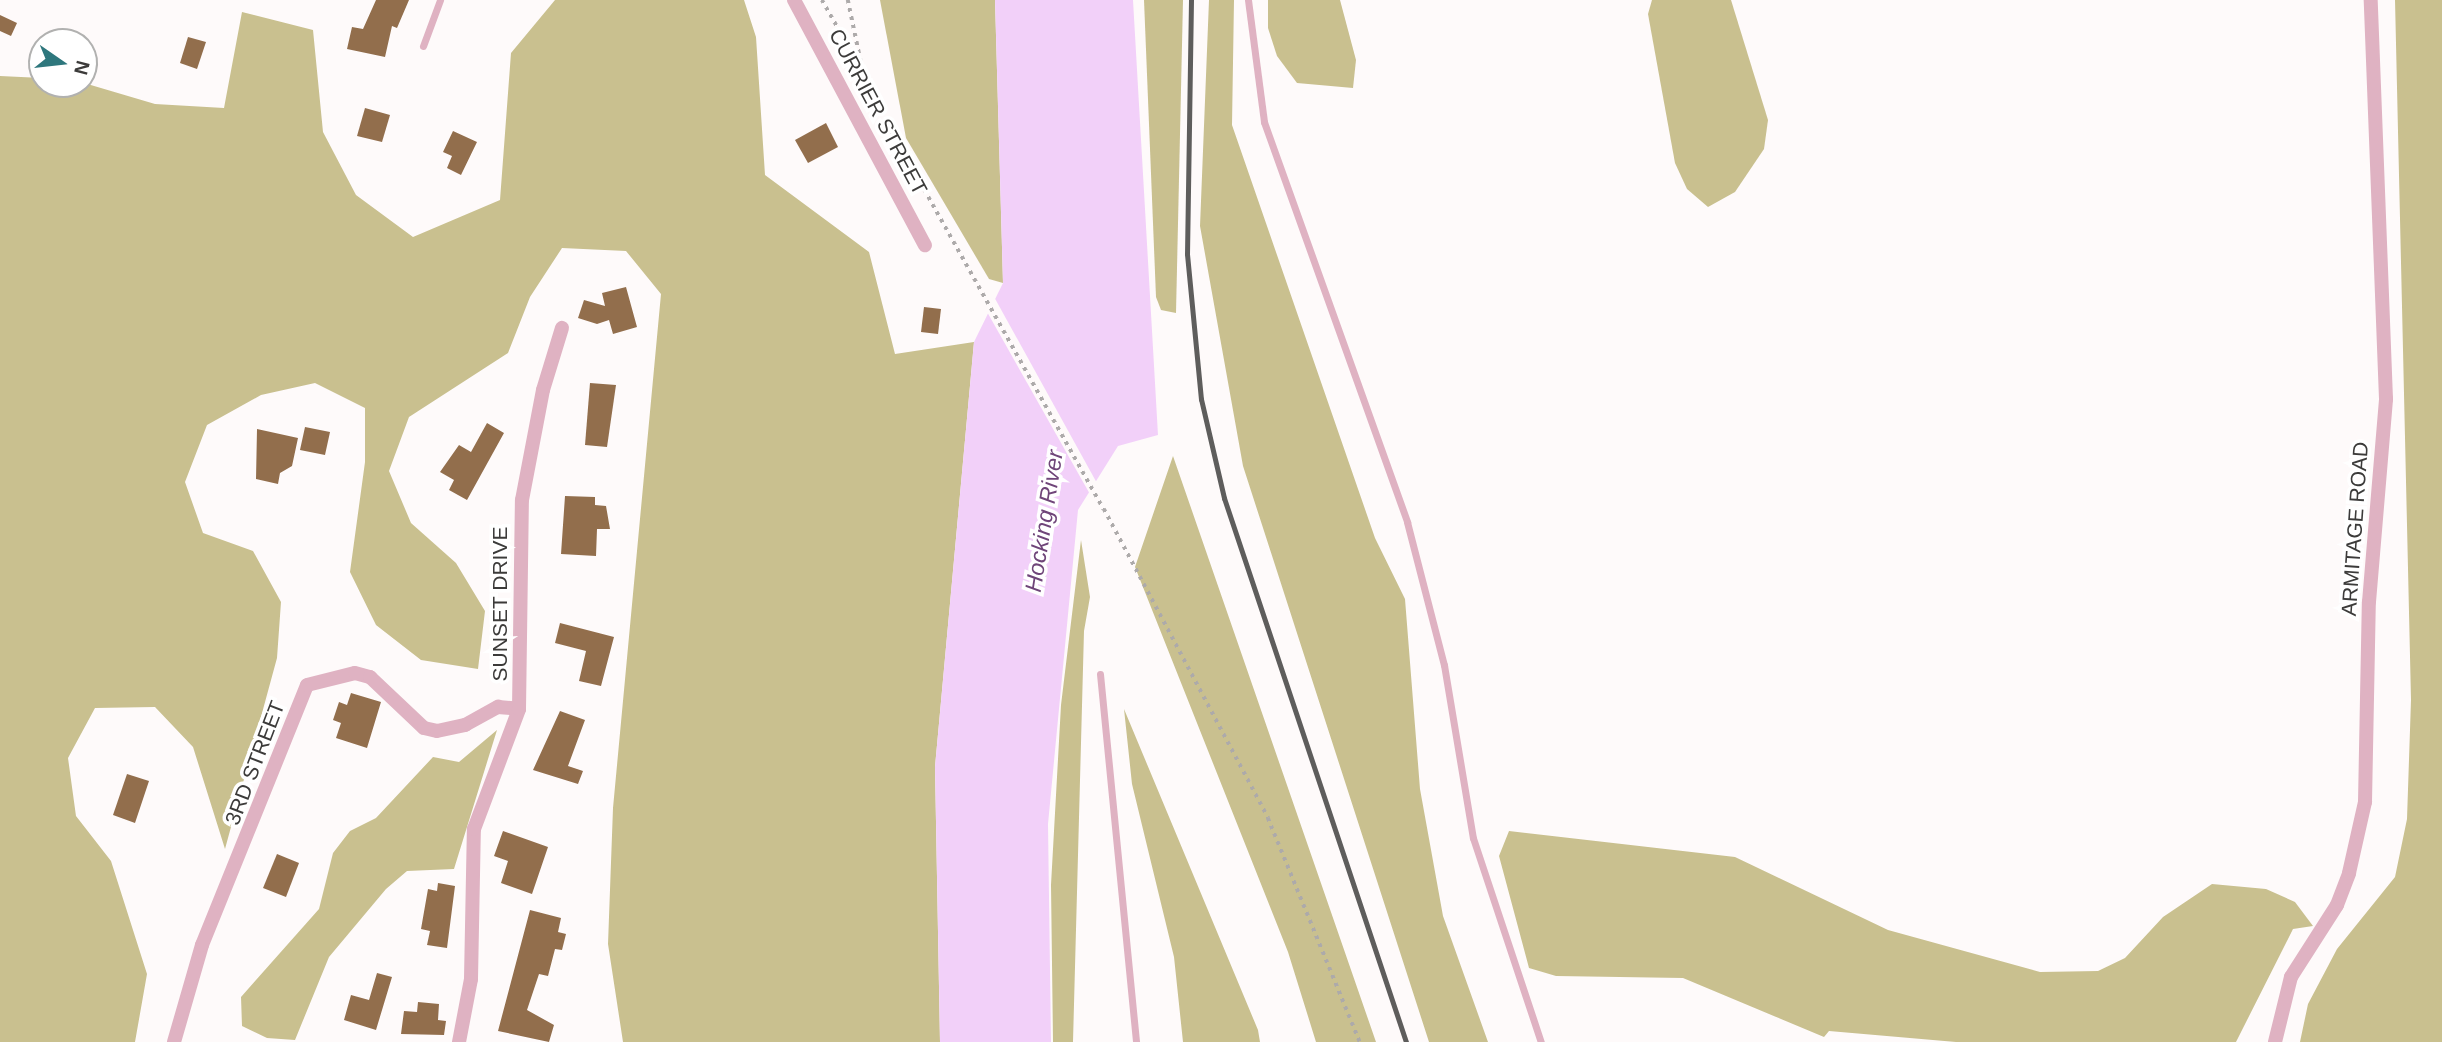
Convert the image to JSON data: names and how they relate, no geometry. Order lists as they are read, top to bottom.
{
  "streets": {
    "street": [
      "CURRIER STREET",
      "ARMITAGE ROAD",
      "SUNSET DRIVE",
      "3RD STREET"
    ]
  },
  "crossings": [
    ["SUNSET DRIVE", "3RD STREET"]
  ],
  "water": ["Hocking River"],
  "north": "right"
}
